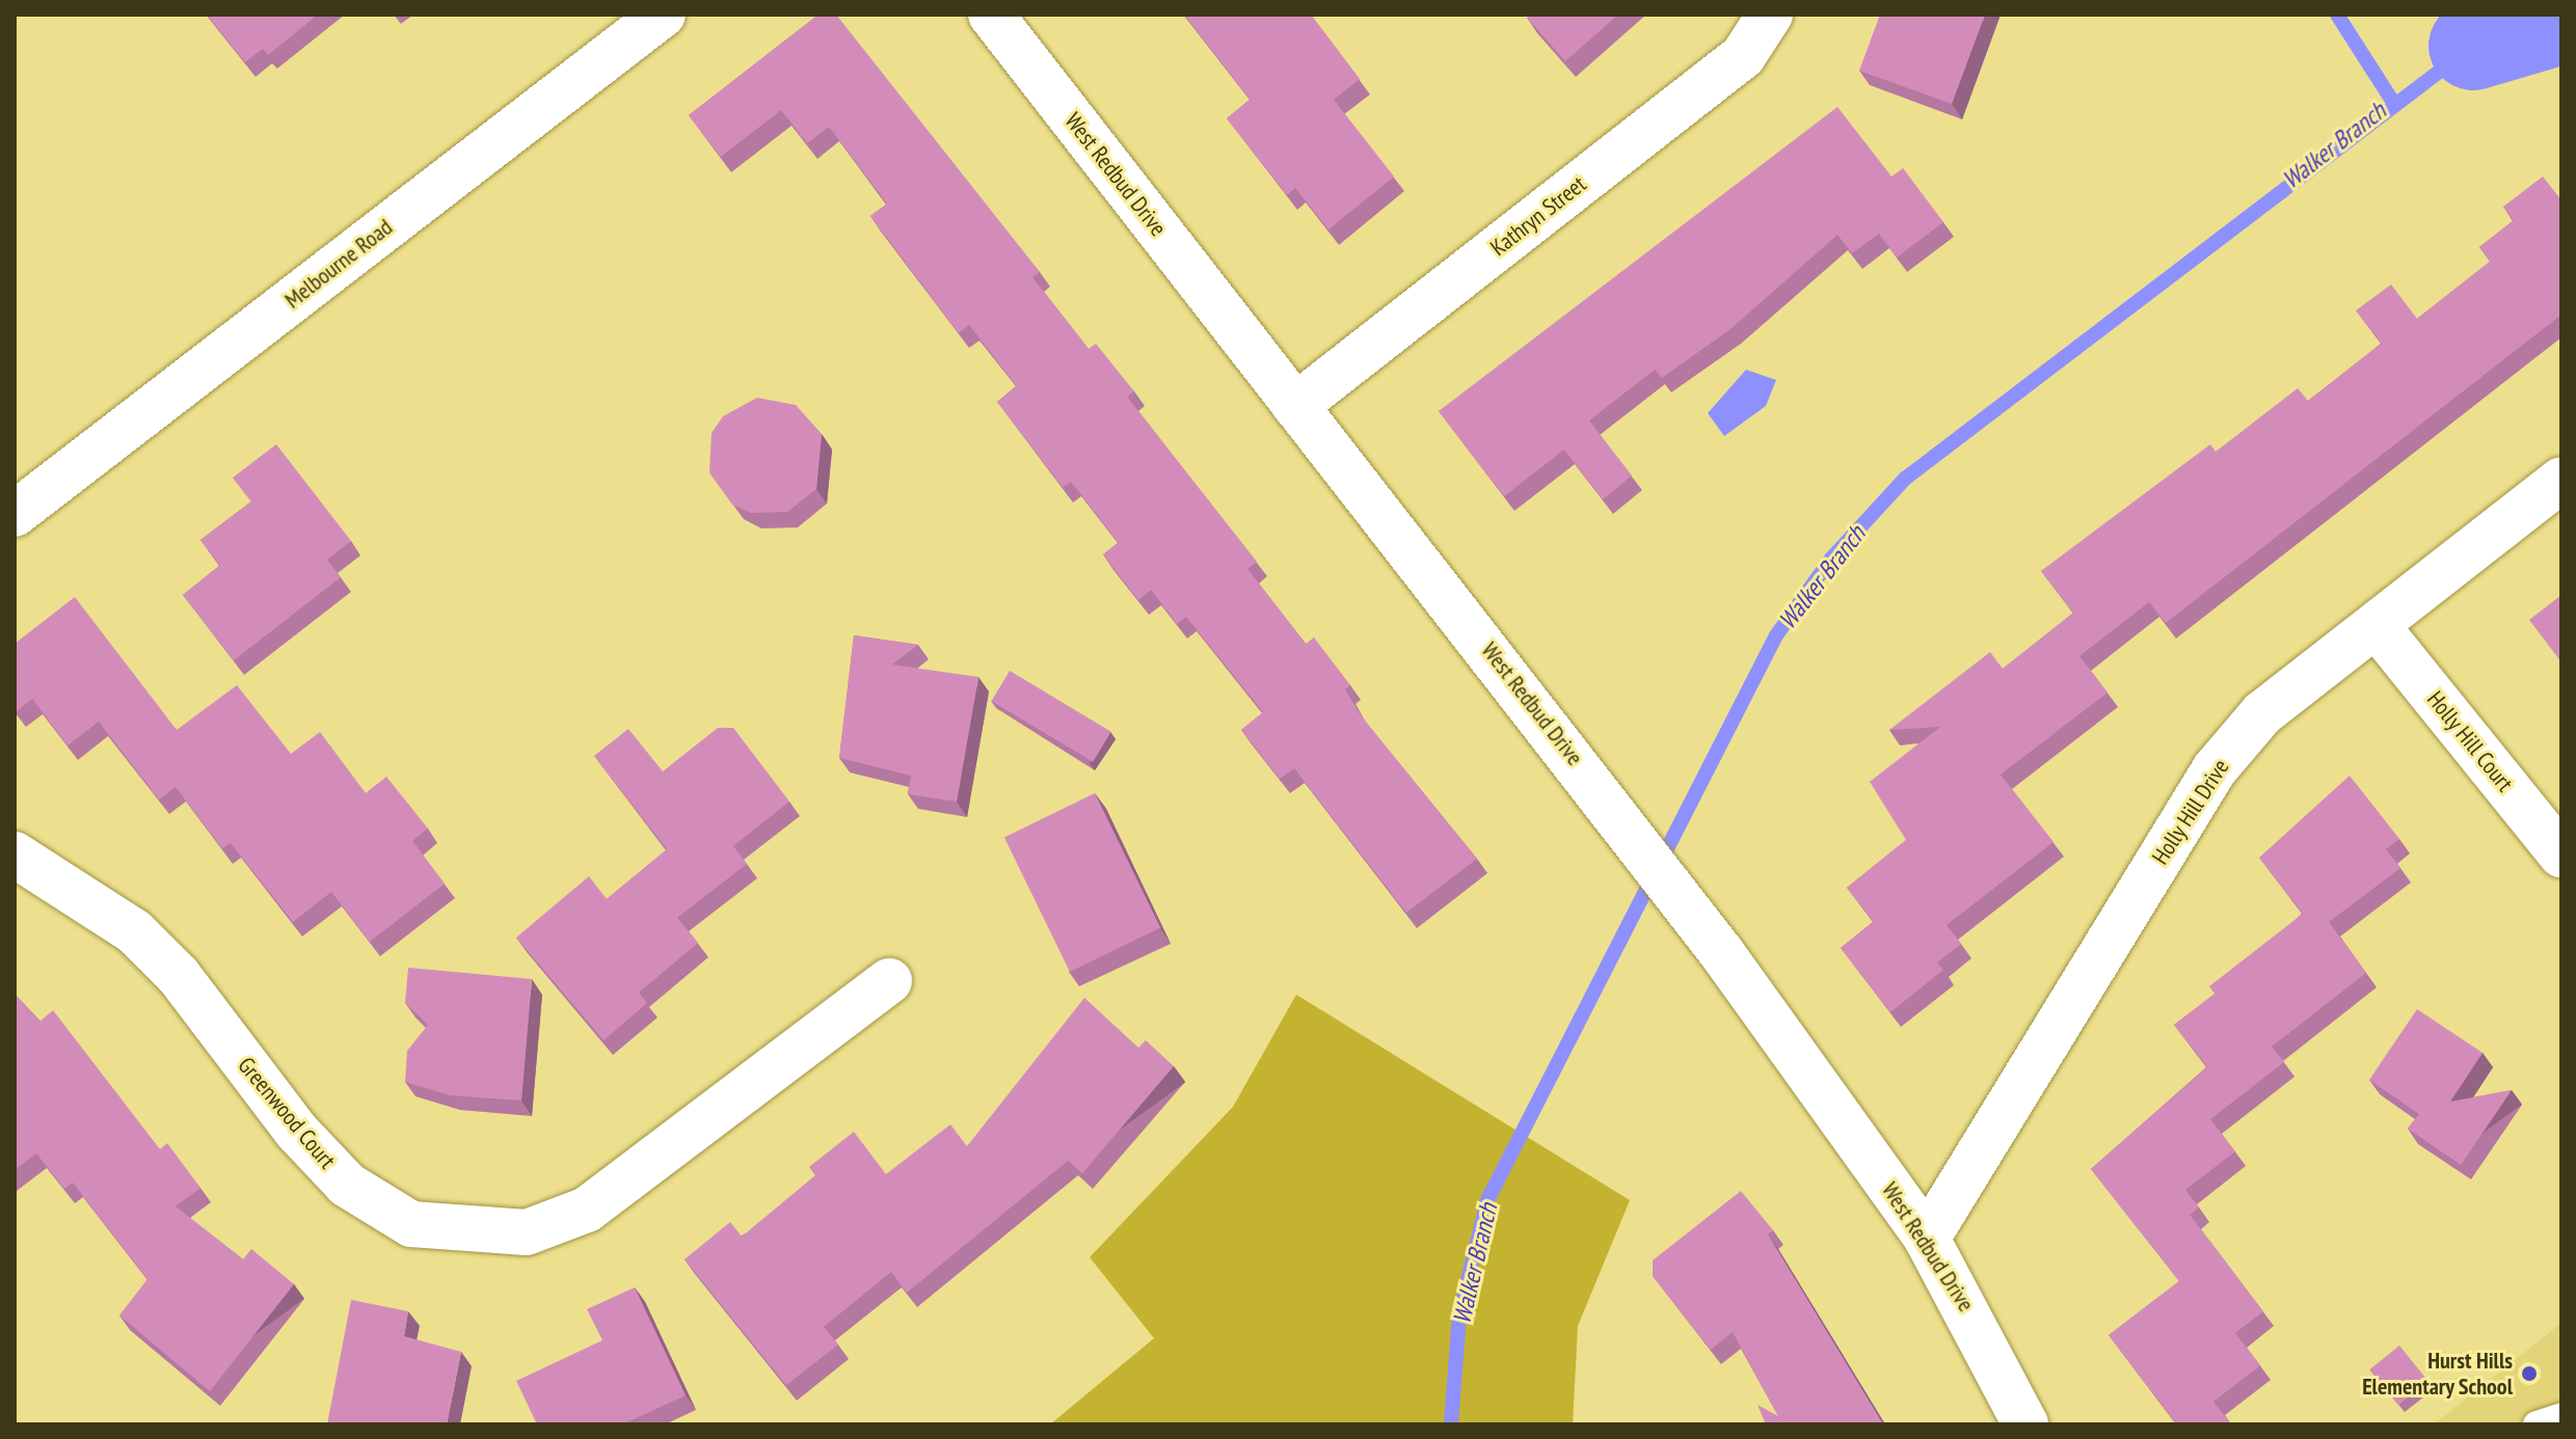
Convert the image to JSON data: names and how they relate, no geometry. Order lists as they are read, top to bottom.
{
  "streets": {
    "street": [
      "West Redbud Drive",
      "Kathryn Street",
      "Melbourne Road",
      "Holly Hill Court",
      "Holly Hill Drive",
      "Greenwood Court"
    ]
  },
  "crossings": [
    ["West Redbud Drive", "Kathryn Street"],
    ["West Redbud Drive", "Holly Hill Drive"],
    ["Holly Hill Court", "Holly Hill Drive"]
  ],
  "water": ["Walker Branch"],
  "places": ["Hurst Hills Elementary School"]
}
